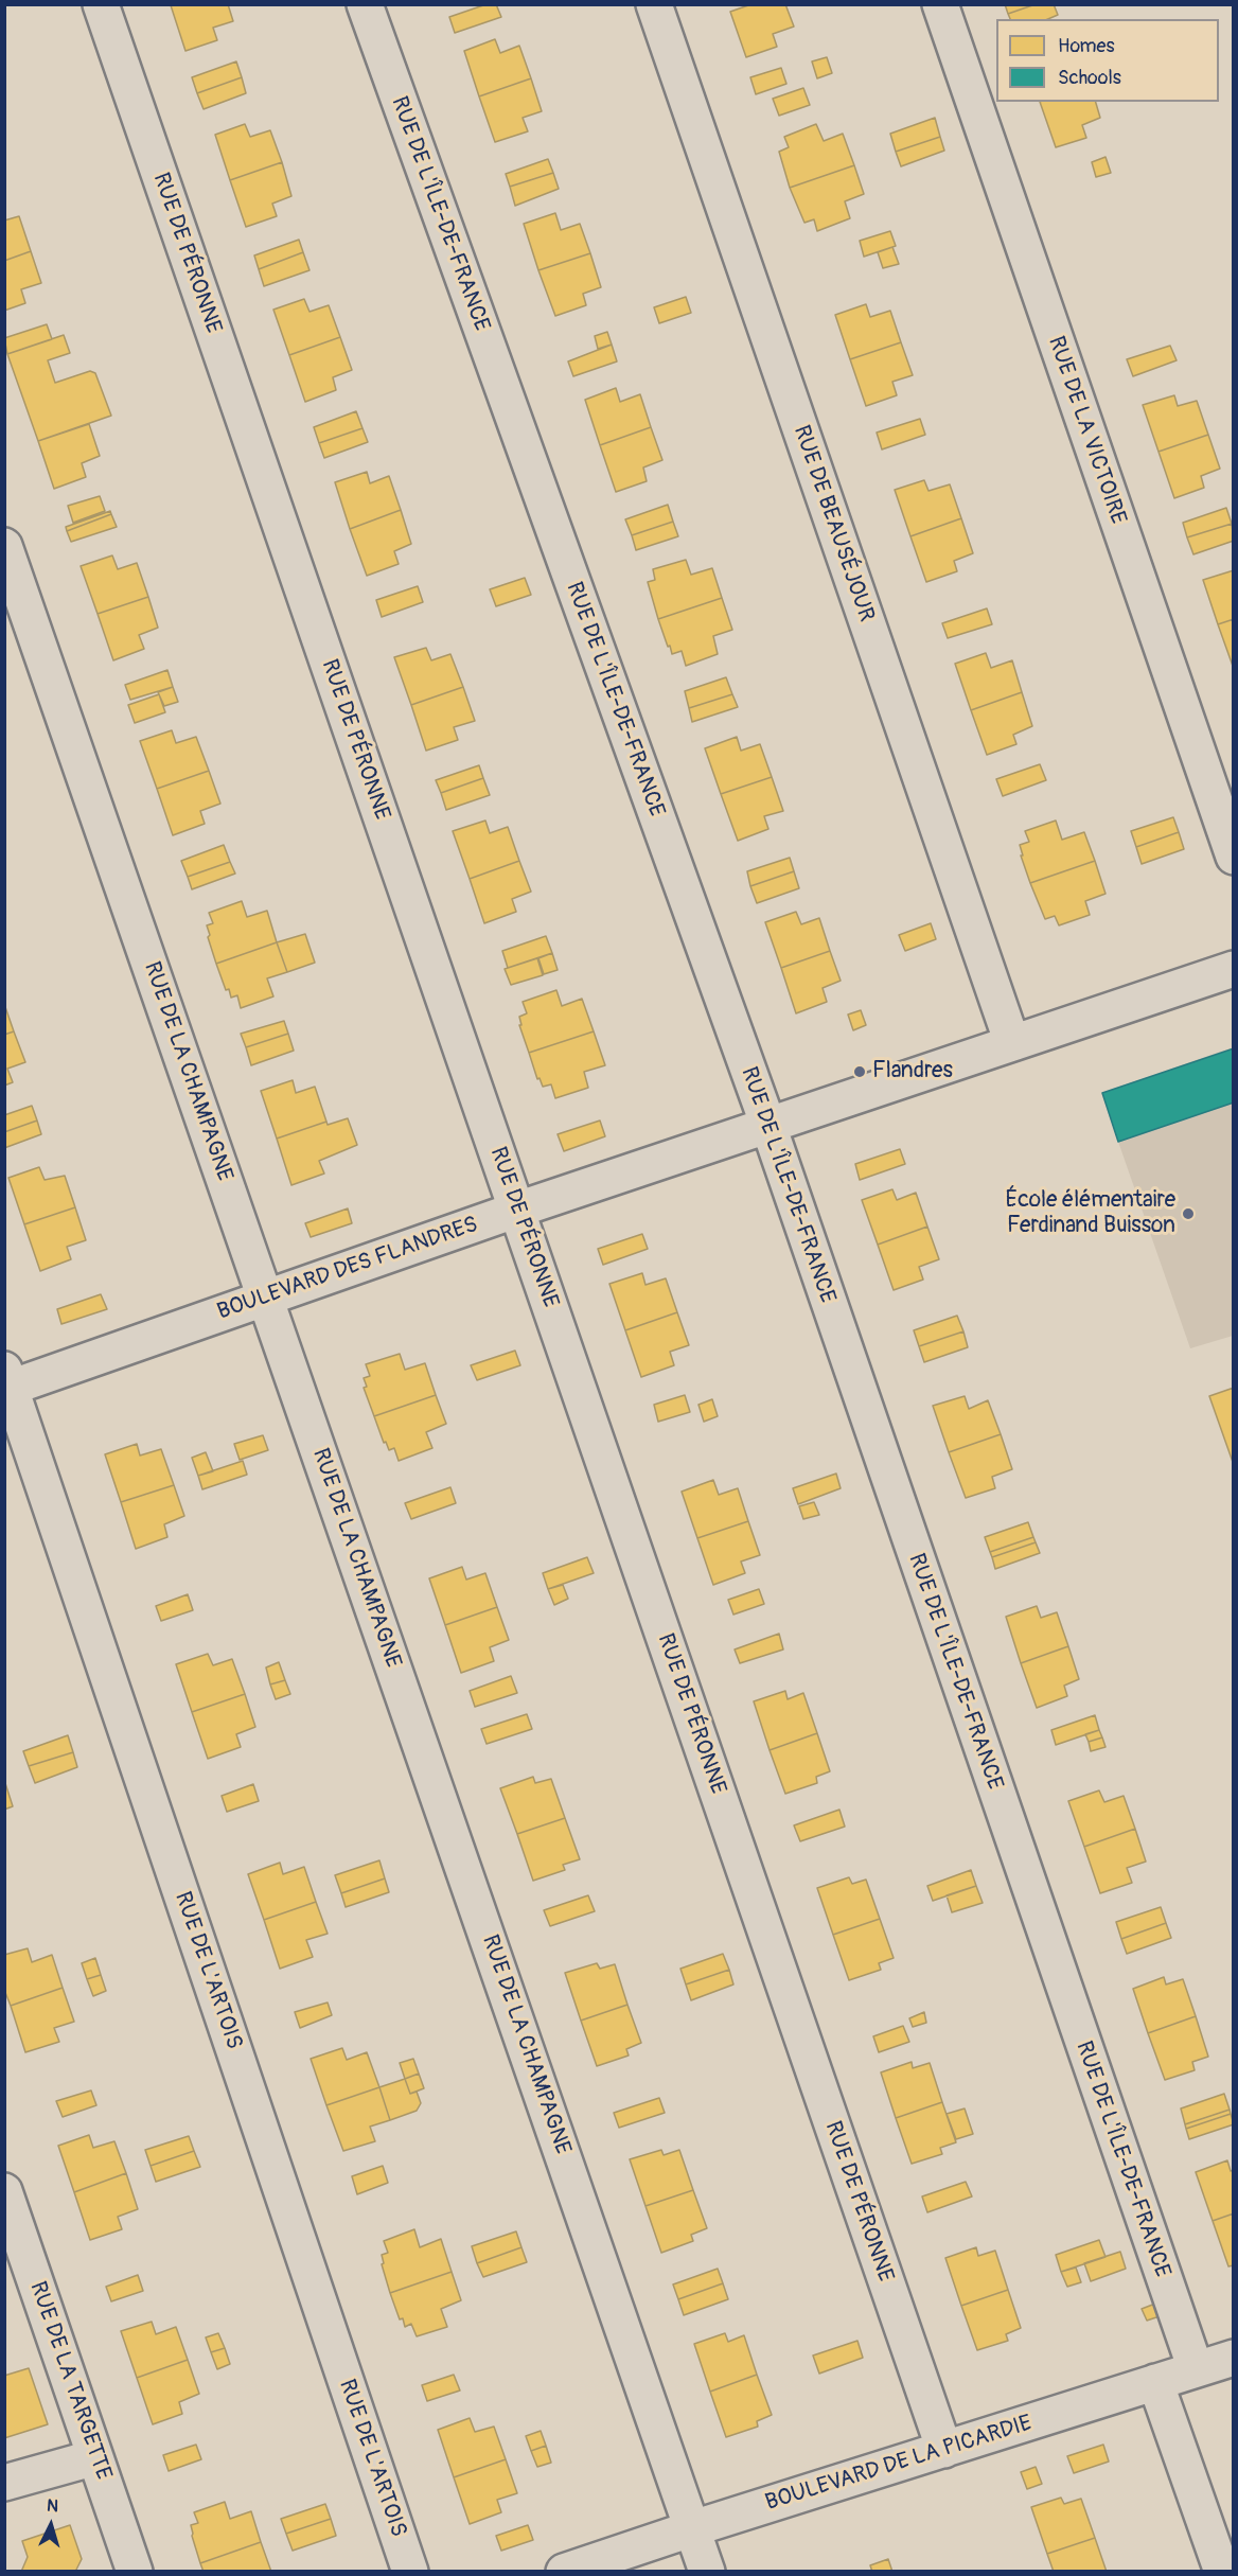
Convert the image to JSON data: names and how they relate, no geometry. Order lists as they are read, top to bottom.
{
  "streets": {
    "street": [
      "RUE DE L'ÎLE-DE-FRANCE",
      "RUE DE PÉRONNE",
      "RUE DE LA VICTOIRE",
      "RUE DE BEAUSÉJOUR",
      "RUE DE LA CHAMPAGNE",
      "BOULEVARD DES FLANDRES",
      "RUE DE L'ARTOIS",
      "RUE DE LA TARGETTE",
      "BOULEVARD DE LA PICARDIE"
    ]
  },
  "crossings": [
    ["RUE DE L'ÎLE-DE-FRANCE", "BOULEVARD DES FLANDRES"],
    ["RUE DE L'ÎLE-DE-FRANCE", "BOULEVARD DE LA PICARDIE"],
    ["RUE DE PÉRONNE", "BOULEVARD DES FLANDRES"],
    ["RUE DE PÉRONNE", "BOULEVARD DE LA PICARDIE"],
    ["RUE DE BEAUSÉJOUR", "BOULEVARD DES FLANDRES"],
    ["RUE DE LA CHAMPAGNE", "BOULEVARD DES FLANDRES"],
    ["RUE DE LA CHAMPAGNE", "BOULEVARD DE LA PICARDIE"],
    ["BOULEVARD DES FLANDRES", "RUE DE L'ARTOIS"]
  ],
  "places": ["Flandres", "École élémentaire Ferdinand Buisson"],
  "legend": ["Homes", "Schools"],
  "north": "top"
}
